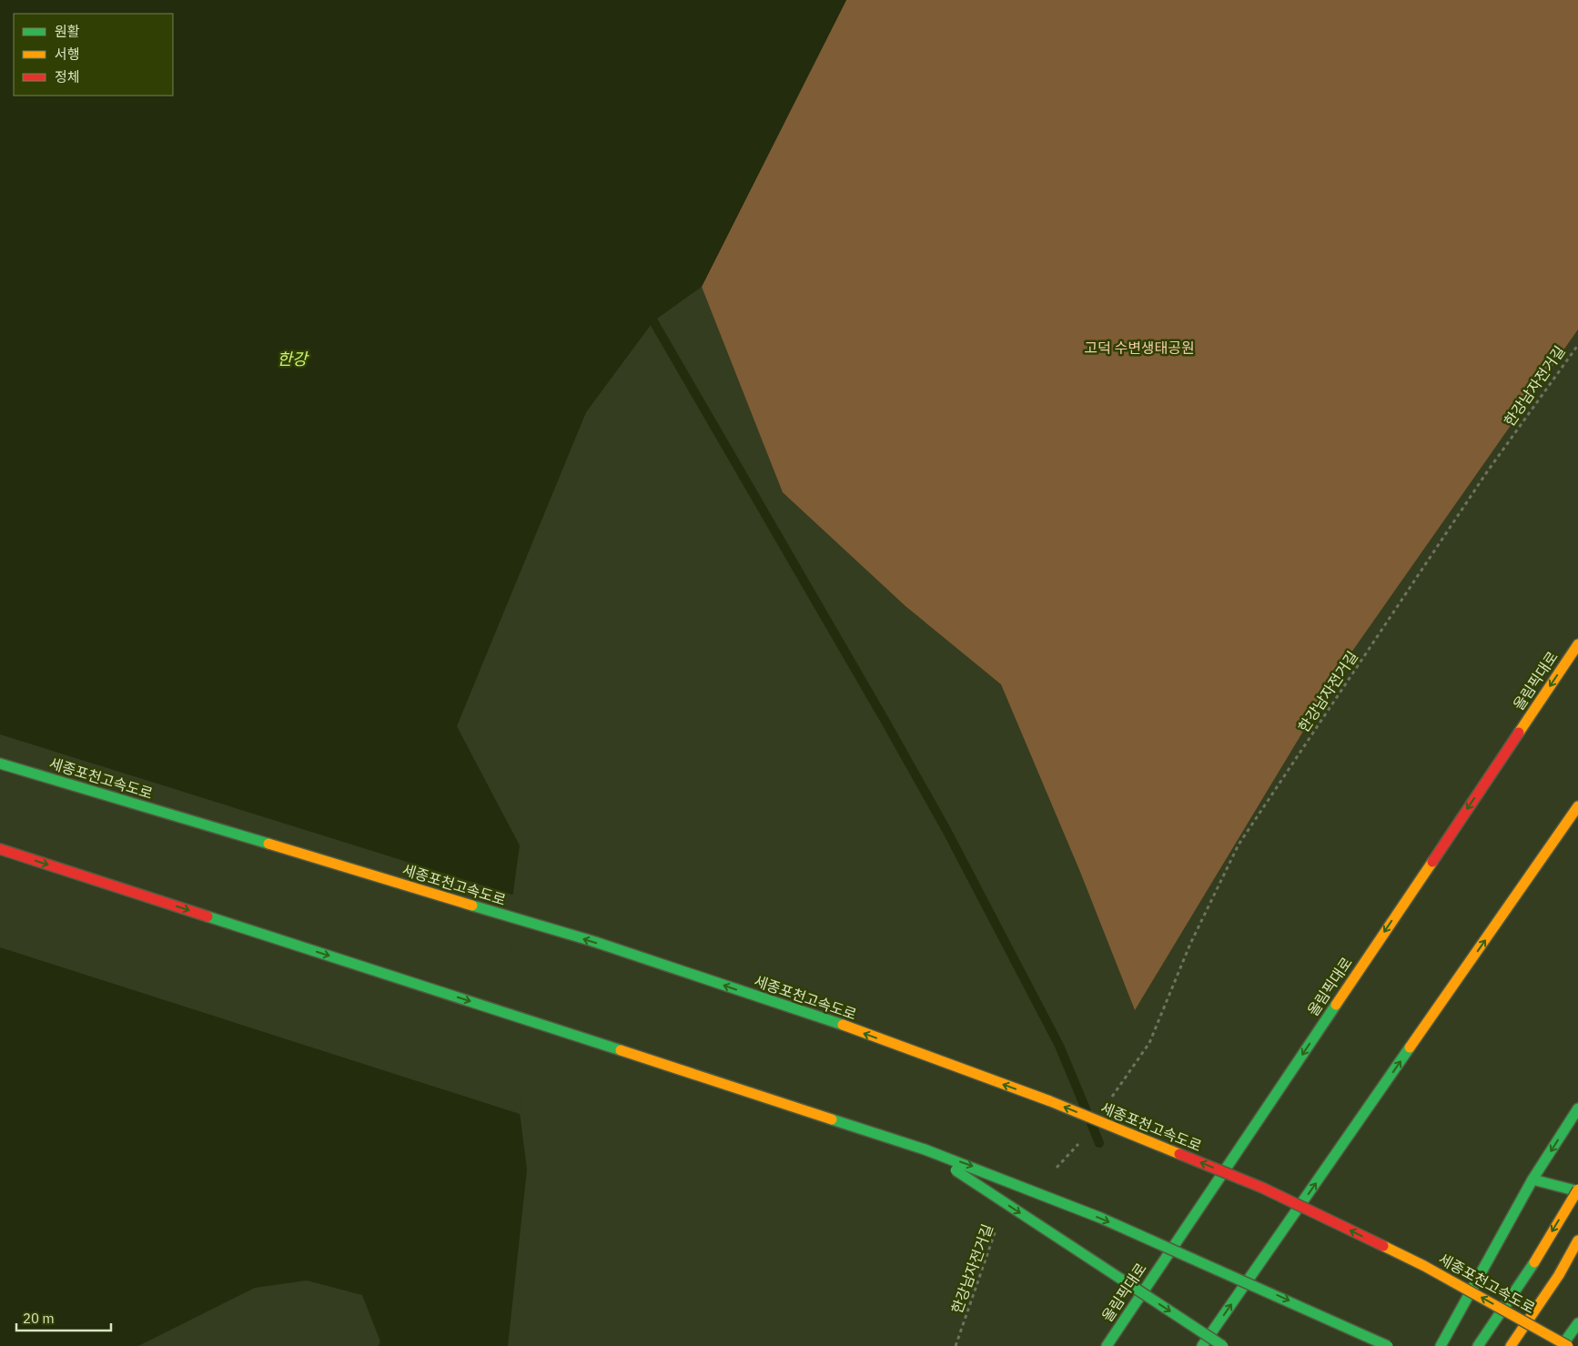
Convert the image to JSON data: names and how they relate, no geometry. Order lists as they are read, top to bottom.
{
  "streets": {
    "main road": ["올림픽대로", "세종포천고속도로"],
    "path": ["한강남자전거길"]
  },
  "water": ["한강"],
  "parks": ["고덕 수변생태공원"],
  "legend": ["원활", "서행", "정체"],
  "scale_bar": "20 m"
}
